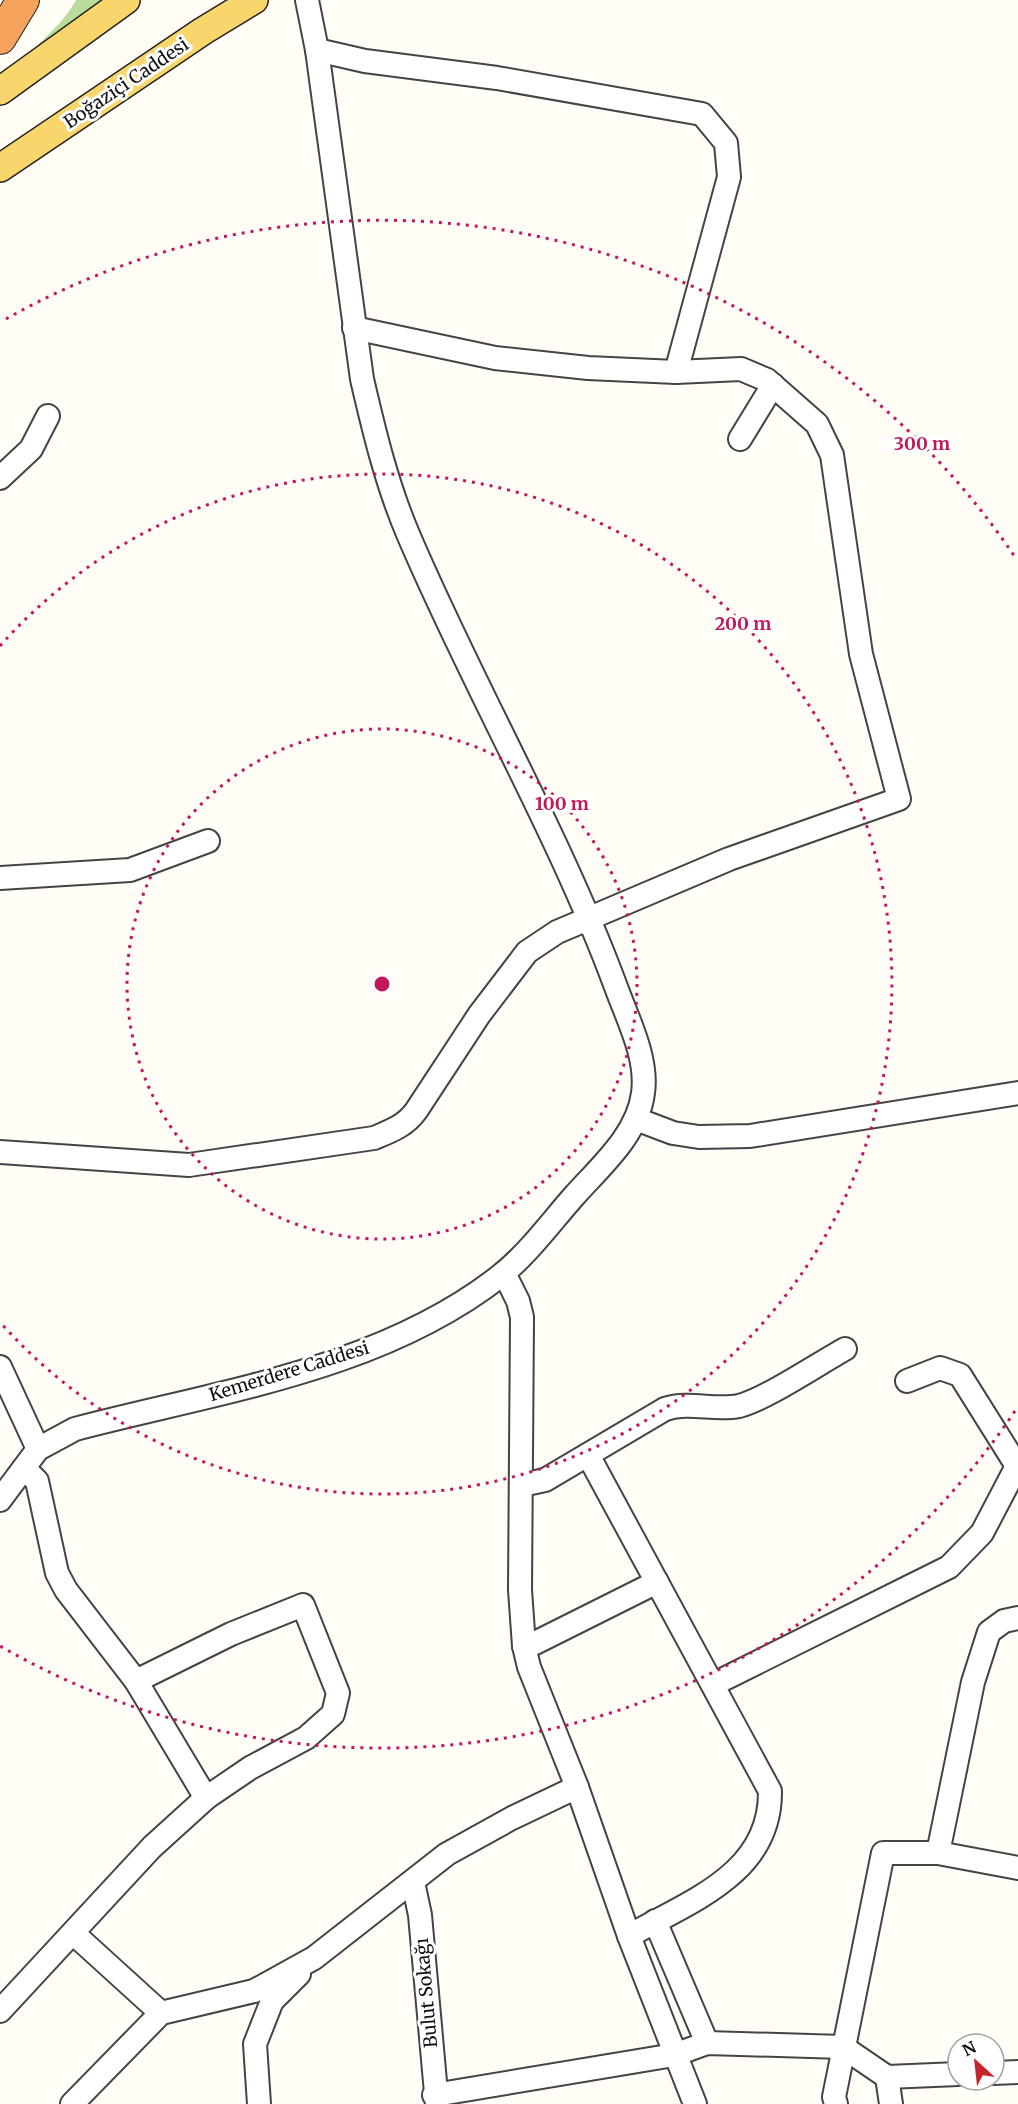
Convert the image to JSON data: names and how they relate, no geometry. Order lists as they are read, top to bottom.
{
  "streets": {
    "main road": ["Boğaziçi Caddesi"],
    "street": ["Kemerdere Caddesi", "Bulut Sokağı"]
  },
  "north": "top left",
  "rings": ["300 m", "200 m", "100 m"]
}
